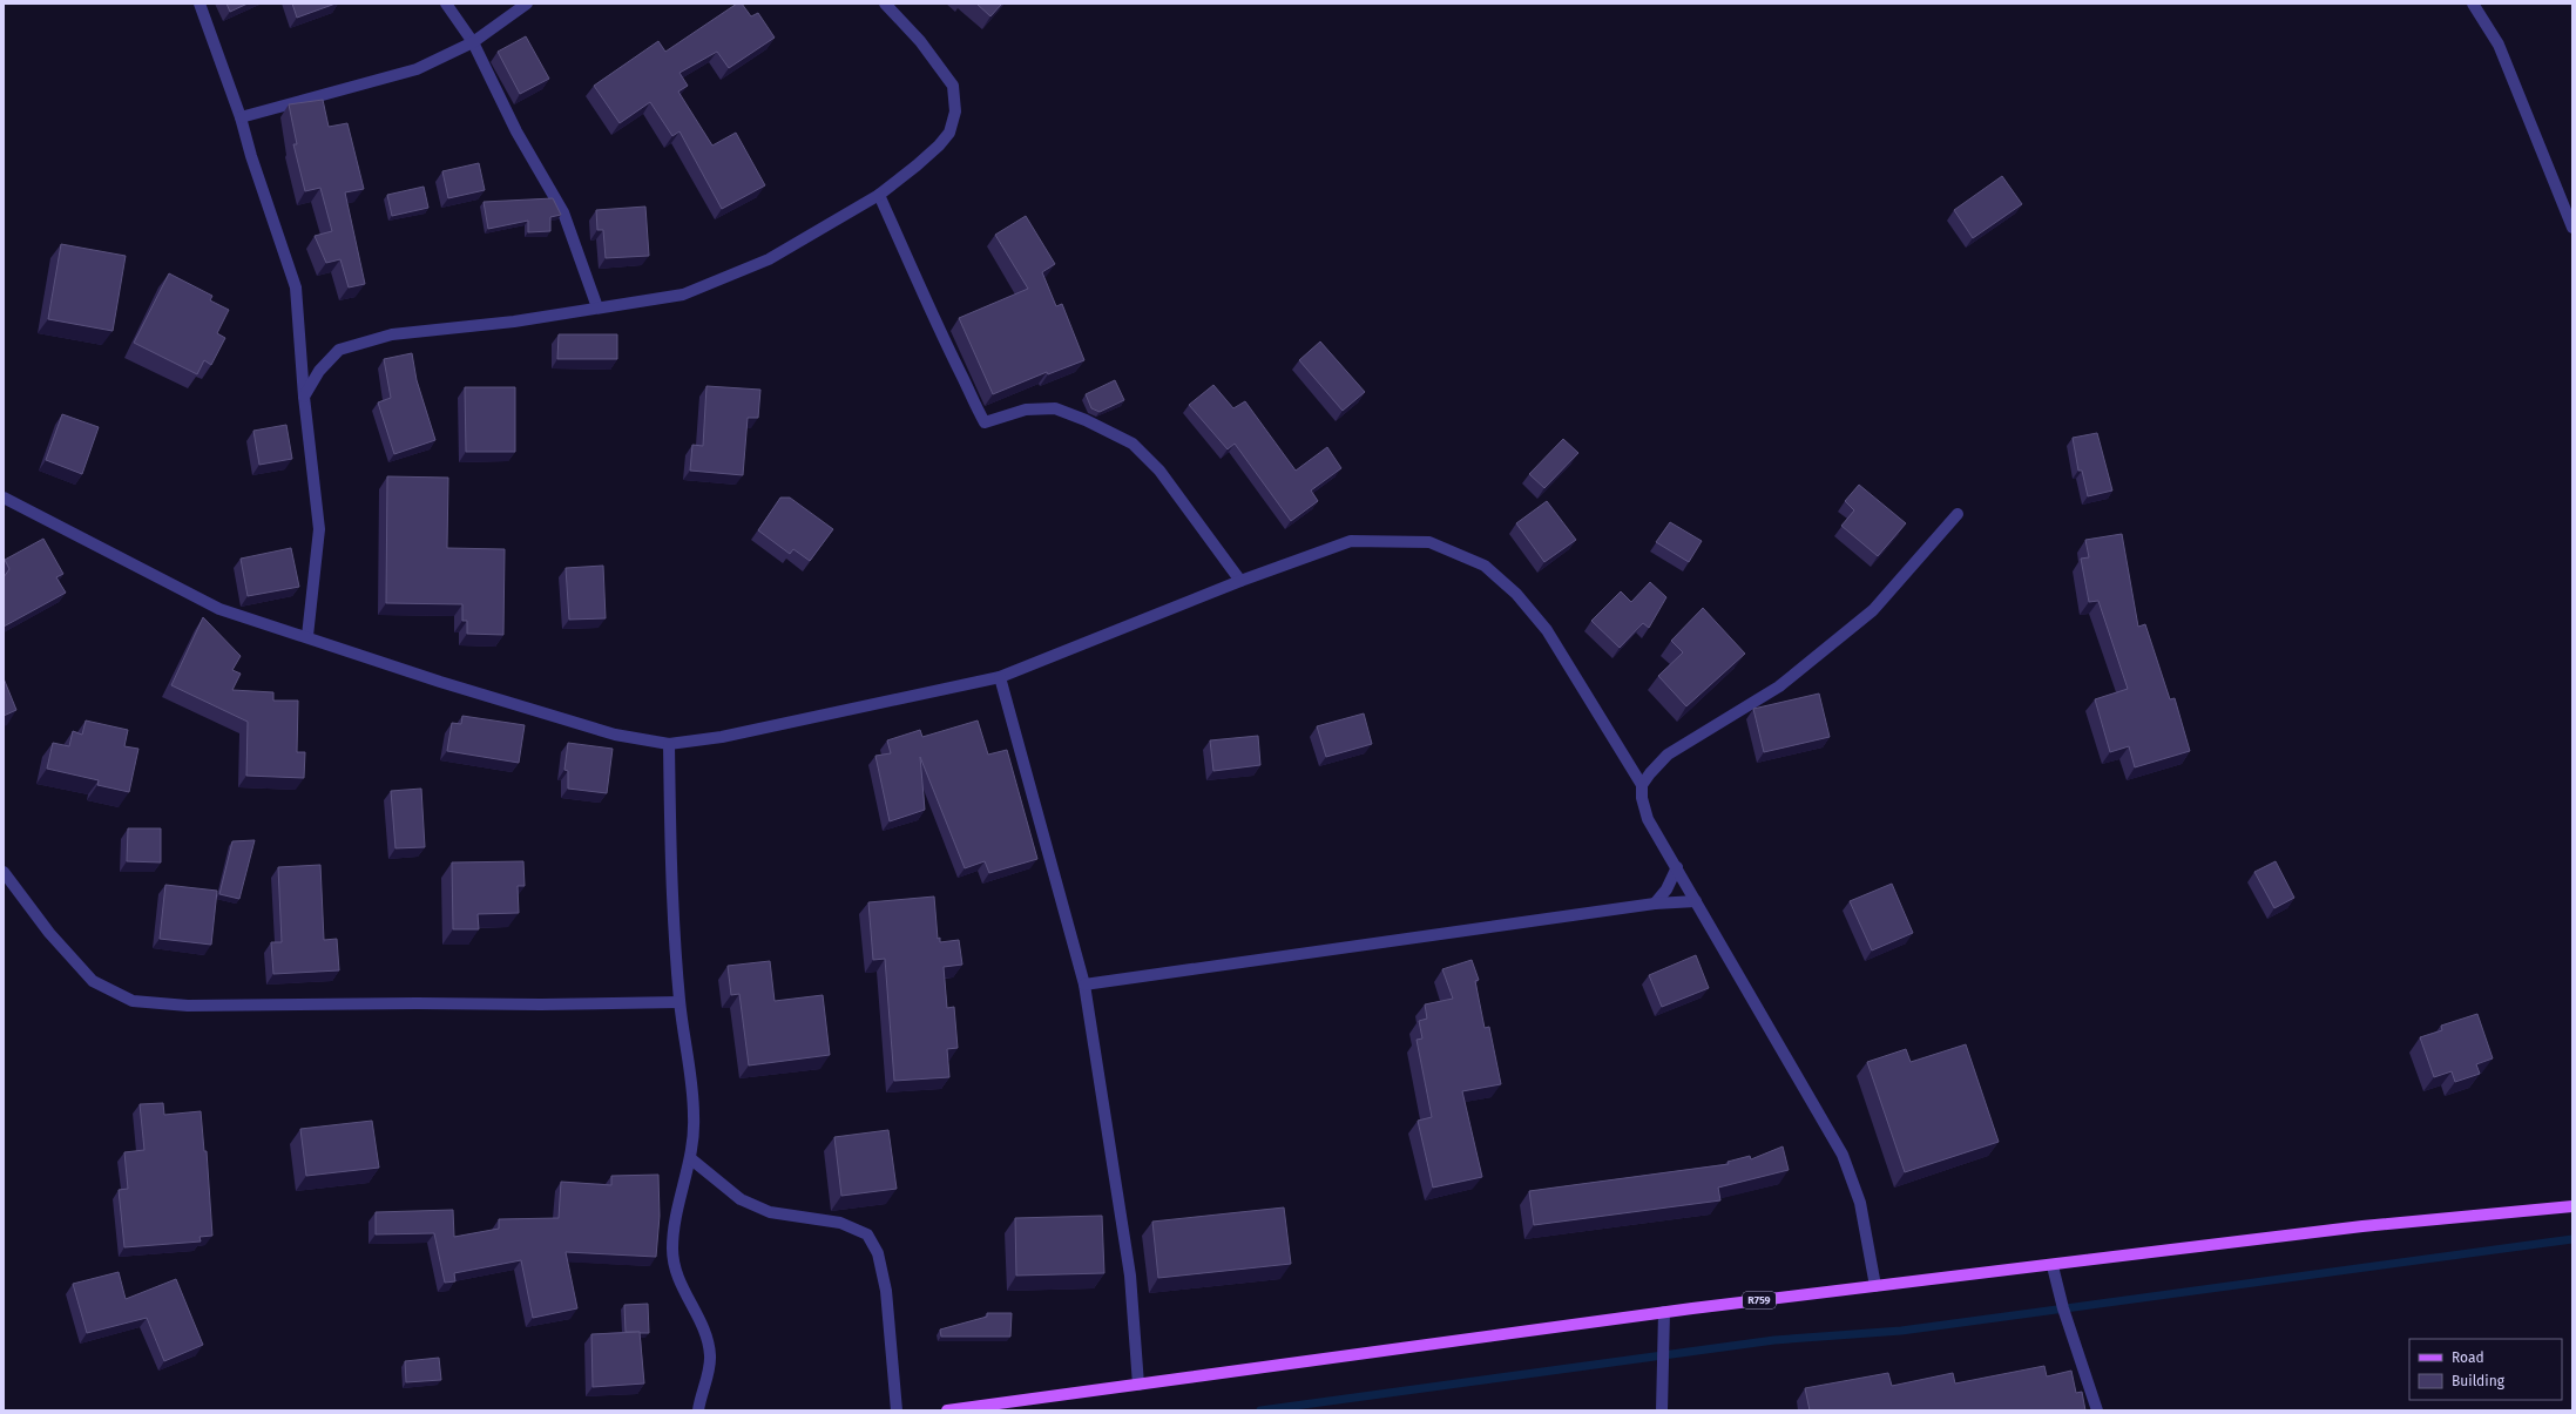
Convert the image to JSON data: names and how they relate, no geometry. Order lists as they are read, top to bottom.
{
  "streets": {
    "main road": ["R759"]
  },
  "legend": ["Road", "Building"]
}
